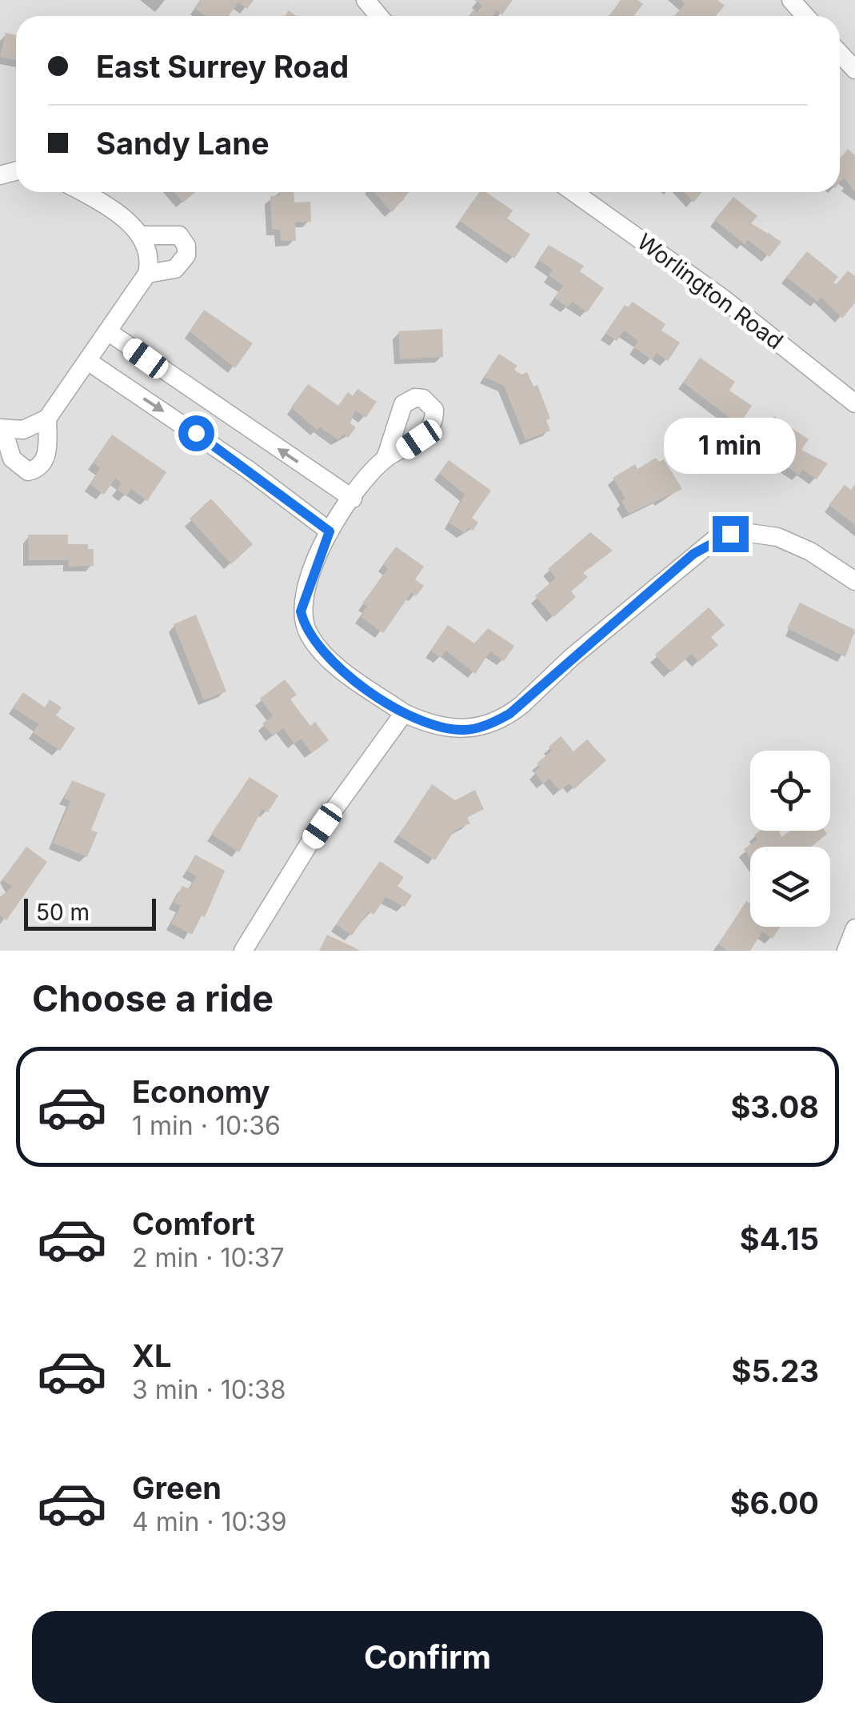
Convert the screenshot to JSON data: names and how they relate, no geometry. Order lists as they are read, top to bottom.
{
  "streets": {
    "street": ["Worlington Road"]
  },
  "scale_bar": "50 m",
  "page": {
    "banner": ["East Surrey Road", "Sandy Lane"],
    "bubble": "1 min",
    "scale": "50 m",
    "heading": "Choose a ride",
    "list": [
      {
        "name": "Economy",
        "note": "1 min · 10:36",
        "value": "$3.08"
      },
      {
        "name": "Comfort",
        "note": "2 min · 10:37",
        "value": "$4.15"
      },
      {
        "name": "XL",
        "note": "3 min · 10:38",
        "value": "$5.23"
      },
      {
        "name": "Green",
        "note": "4 min · 10:39",
        "value": "$6.00"
      }
    ],
    "buttons": "Confirm"
  }
}
